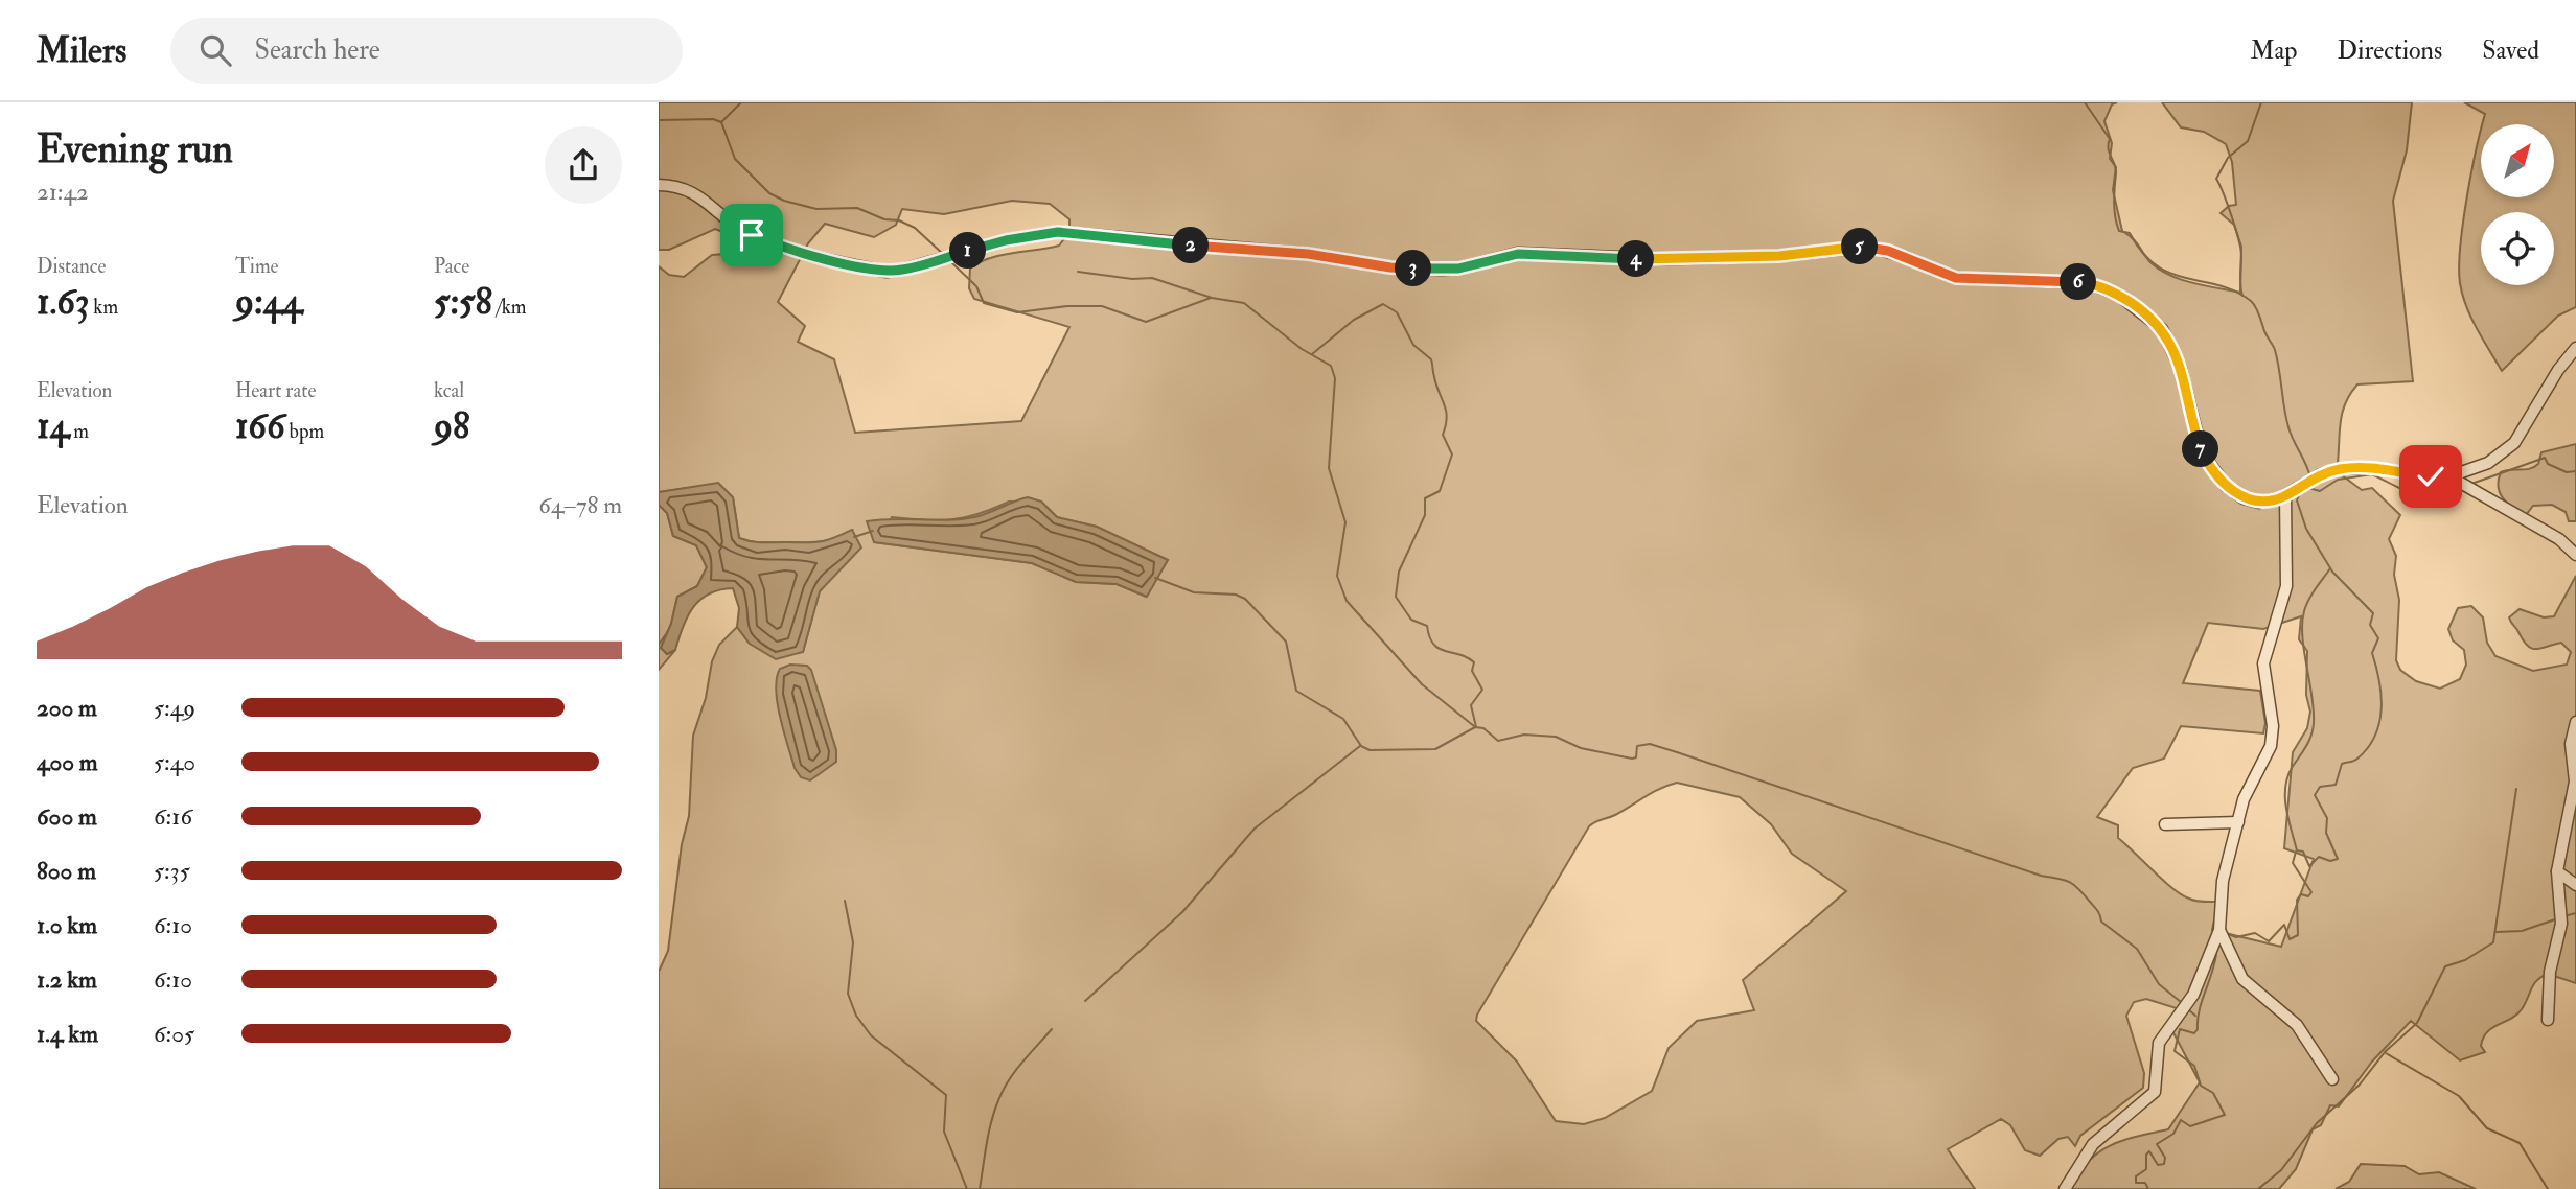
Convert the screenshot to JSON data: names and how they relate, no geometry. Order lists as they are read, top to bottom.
{
  "north": "top right",
  "page": {
    "header": "Milers",
    "search": "Search here",
    "nav": ["Map", "Directions", "Saved"],
    "heading": ["Evening run", "21:42"],
    "stats": [
      ["Distance", "1.63 km"],
      ["Time", "9:44"],
      ["Pace", "5:58 /km"],
      ["Elevation", "14 m"],
      ["Heart rate", "166 bpm"],
      ["kcal", "98"]
    ],
    "pins": [
      "2",
      "5",
      "1",
      "4",
      "3",
      "6",
      "7"
    ],
    "chart": ["Elevation", "64–78 m"],
    "list": [
      {
        "name": "200 m",
        "note": "5:49"
      },
      {
        "name": "400 m",
        "note": "5:40"
      },
      {
        "name": "600 m",
        "note": "6:16"
      },
      {
        "name": "800 m",
        "note": "5:35"
      },
      {
        "name": "1.0 km",
        "note": "6:10"
      },
      {
        "name": "1.2 km",
        "note": "6:10"
      },
      {
        "name": "1.4 km",
        "note": "6:05"
      }
    ]
  }
}
